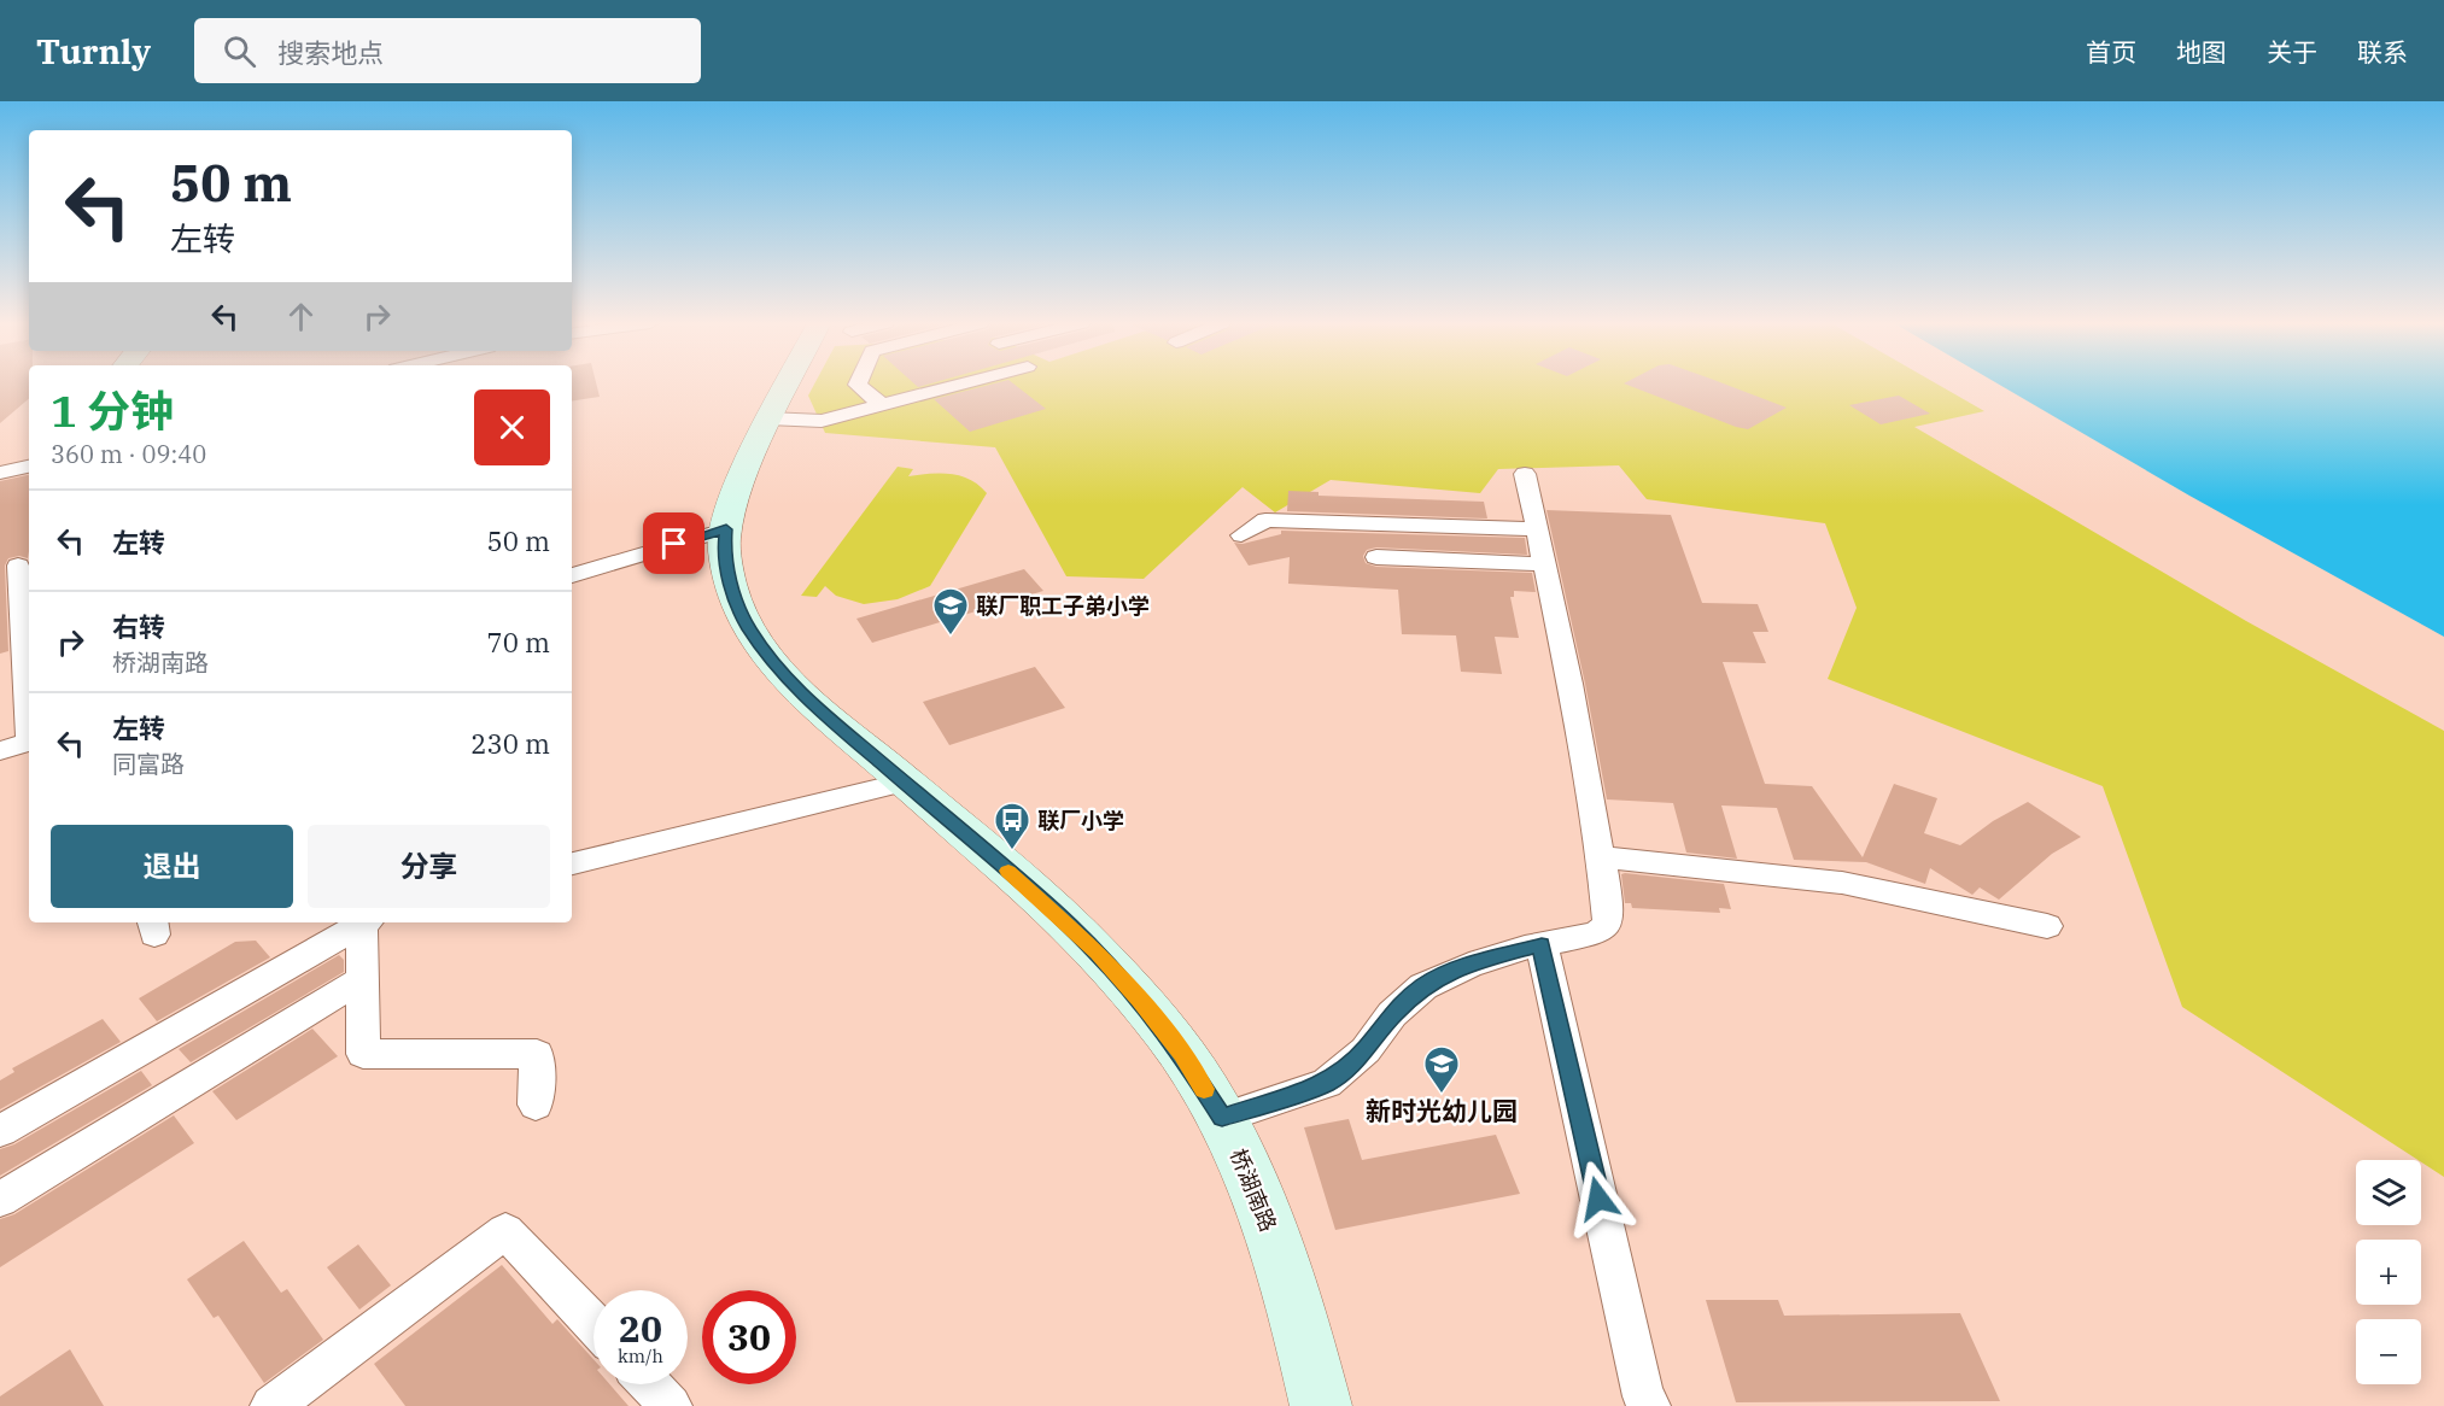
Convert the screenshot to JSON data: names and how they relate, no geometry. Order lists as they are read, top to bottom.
{
  "streets": {
    "main road": ["桥湖南路"]
  },
  "places": {
    "school or university": ["联厂职工子弟小学", "新时光幼儿园"],
    "bus stop": ["联厂小学"]
  },
  "page": {
    "header": "Turnly",
    "search": "搜索地点",
    "nav": [
      "首页",
      "地图",
      "关于",
      "联系"
    ],
    "turn": ["50 m", "左转"],
    "heading": ["1 分钟", "360 m · 09:40"],
    "list": [
      {
        "name": "左转",
        "value": "50 m"
      },
      {
        "name": "右转",
        "note": "桥湖南路",
        "value": "70 m"
      },
      {
        "name": "左转",
        "note": "同富路",
        "value": "230 m"
      }
    ],
    "buttons": ["退出", "分享"],
    "map_buttons": ["+", "−"],
    "speed": "20 km/h",
    "limit": "30"
  }
}
